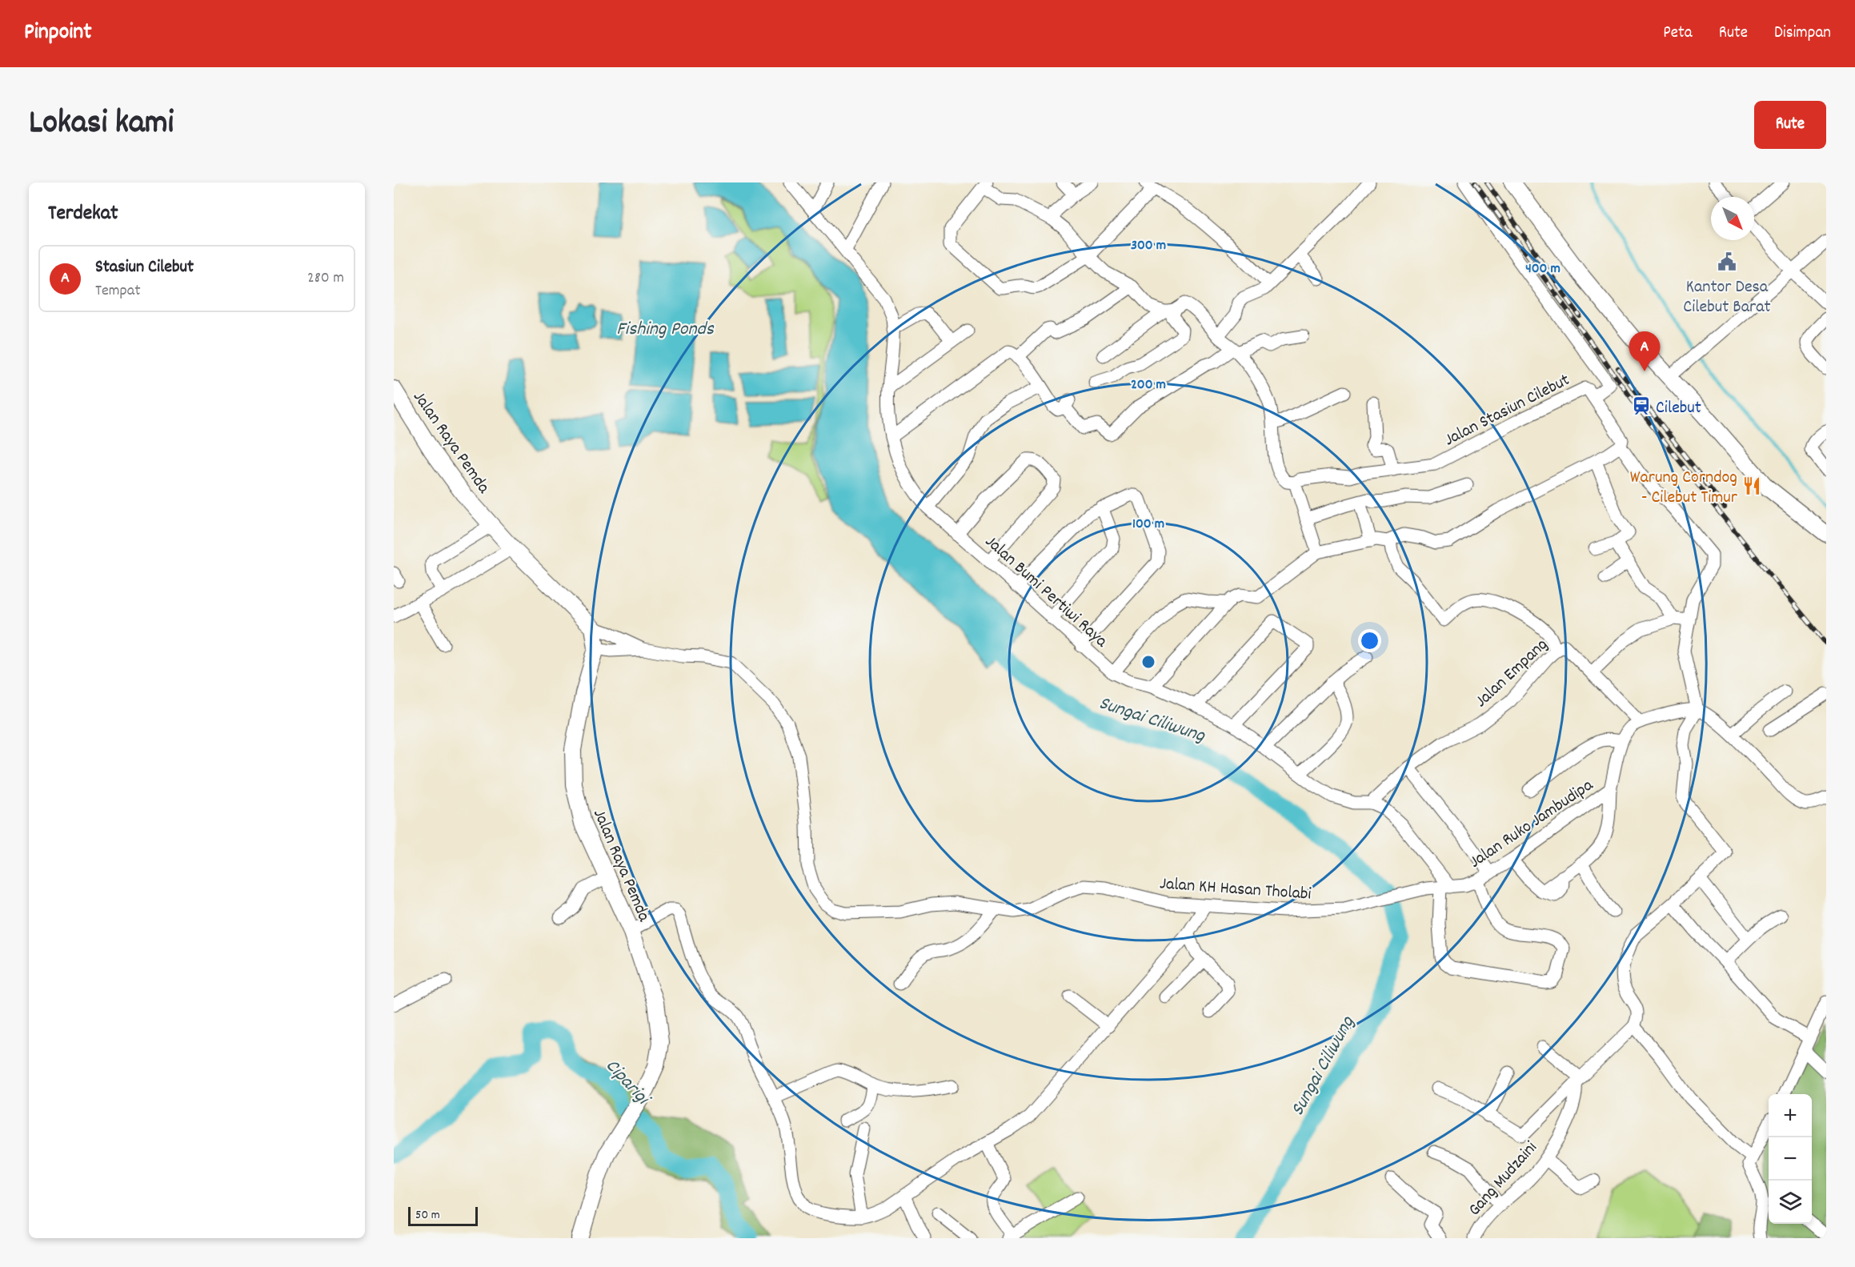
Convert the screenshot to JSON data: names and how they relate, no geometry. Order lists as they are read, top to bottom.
{
  "streets": {
    "main road": ["Jalan Raya Pemda"],
    "street": [
      "Jalan Stasiun Cilebut",
      "Jalan Bumi Pertiwi Raya",
      "Jalan Empang",
      "Jalan Ruko Jambudipa",
      "Jalan KH Hasan Tholabi",
      "Gang Mudzaini"
    ]
  },
  "crossings": [
    ["Jalan Raya Pemda", "Jalan KH Hasan Tholabi"],
    ["Jalan Bumi Pertiwi Raya", "Jalan Empang"],
    ["Jalan Bumi Pertiwi Raya", "Jalan Ruko Jambudipa"],
    ["Jalan Empang", "Jalan Ruko Jambudipa"],
    ["Jalan Ruko Jambudipa", "Jalan KH Hasan Tholabi"]
  ],
  "water": ["Fishing Ponds", "Sungai Ciliwung", "Ciparigi"],
  "places": {
    "public building": ["Kantor Desa Cilebut Barat"],
    "station": ["Cilebut"],
    "restaurant": ["Warung Corndog - Cilebut Timur"]
  },
  "scale_bar": "50 m",
  "north": "bottom right",
  "page": {
    "header": "Pinpoint",
    "nav": ["Peta", "Rute", "Disimpan"],
    "title": "Lokasi kami",
    "buttons": "Rute",
    "heading": "Terdekat",
    "list": [
      {
        "mark": "A",
        "name": "Stasiun Cilebut",
        "note": "Tempat",
        "value": "280 m"
      }
    ],
    "pins": "A",
    "map_buttons": ["+", "−"],
    "scale": "50 m"
  },
  "rings": [
    "300 m",
    "400 m",
    "200 m",
    "100 m"
  ]
}
